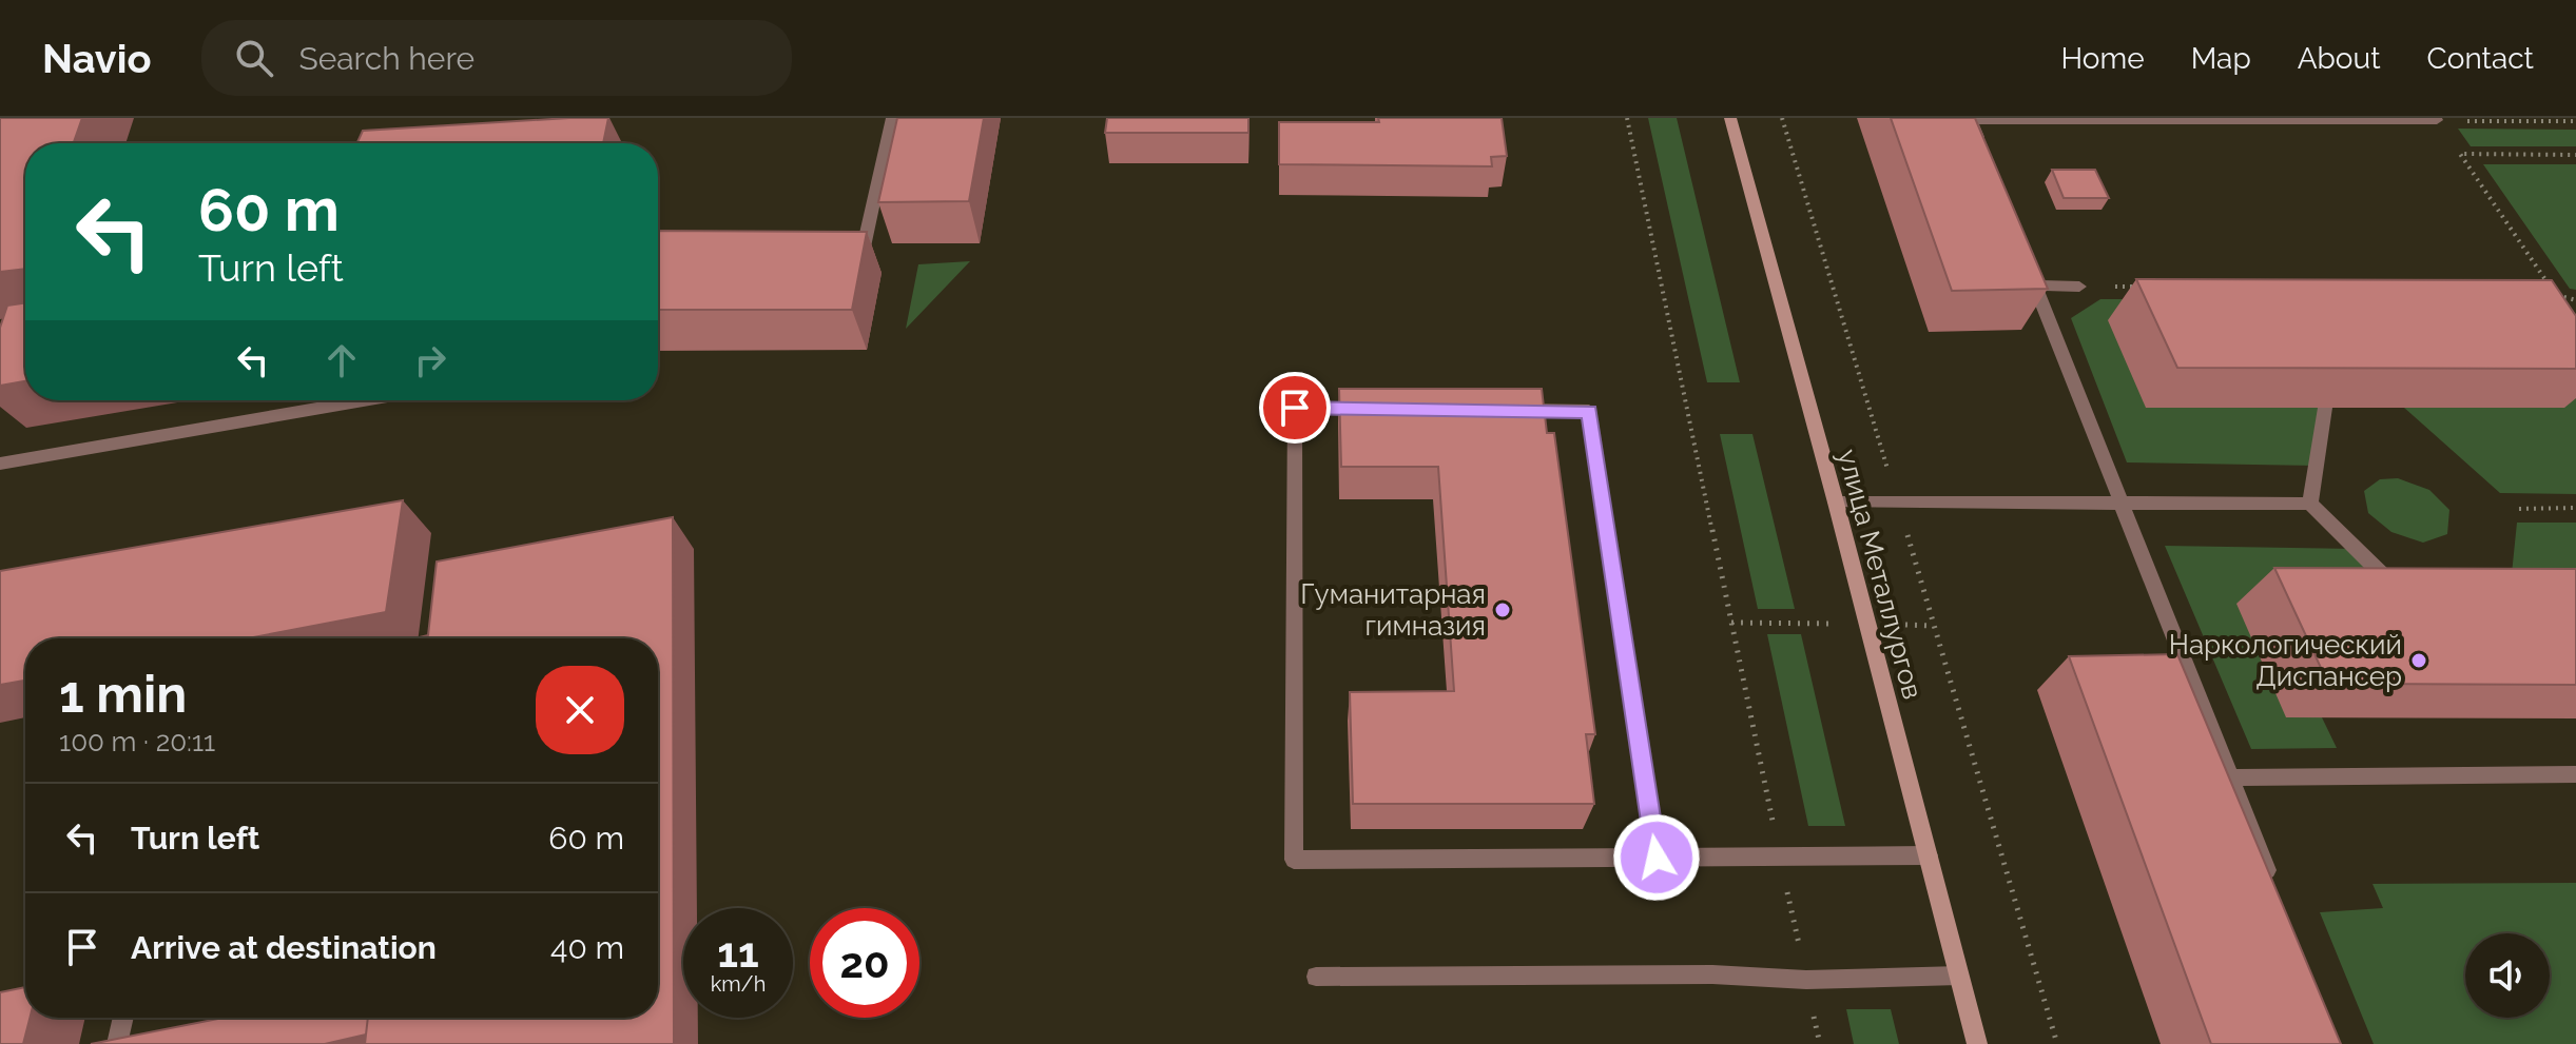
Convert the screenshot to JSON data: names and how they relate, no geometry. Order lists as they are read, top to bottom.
{
  "streets": {
    "street": ["улица Металлургов"]
  },
  "places": ["Гуманитарная гимназия", "Наркологический Диспансер"],
  "page": {
    "header": "Navio",
    "search": "Search here",
    "nav": [
      "Home",
      "Map",
      "About",
      "Contact"
    ],
    "turn": ["60 m", "Turn left"],
    "heading": ["1 min", "100 m · 20:11"],
    "list": [
      {
        "name": "Turn left",
        "value": "60 m"
      },
      {
        "name": "Arrive at destination",
        "value": "40 m"
      }
    ],
    "speed": "11 km/h",
    "limit": "20"
  }
}
